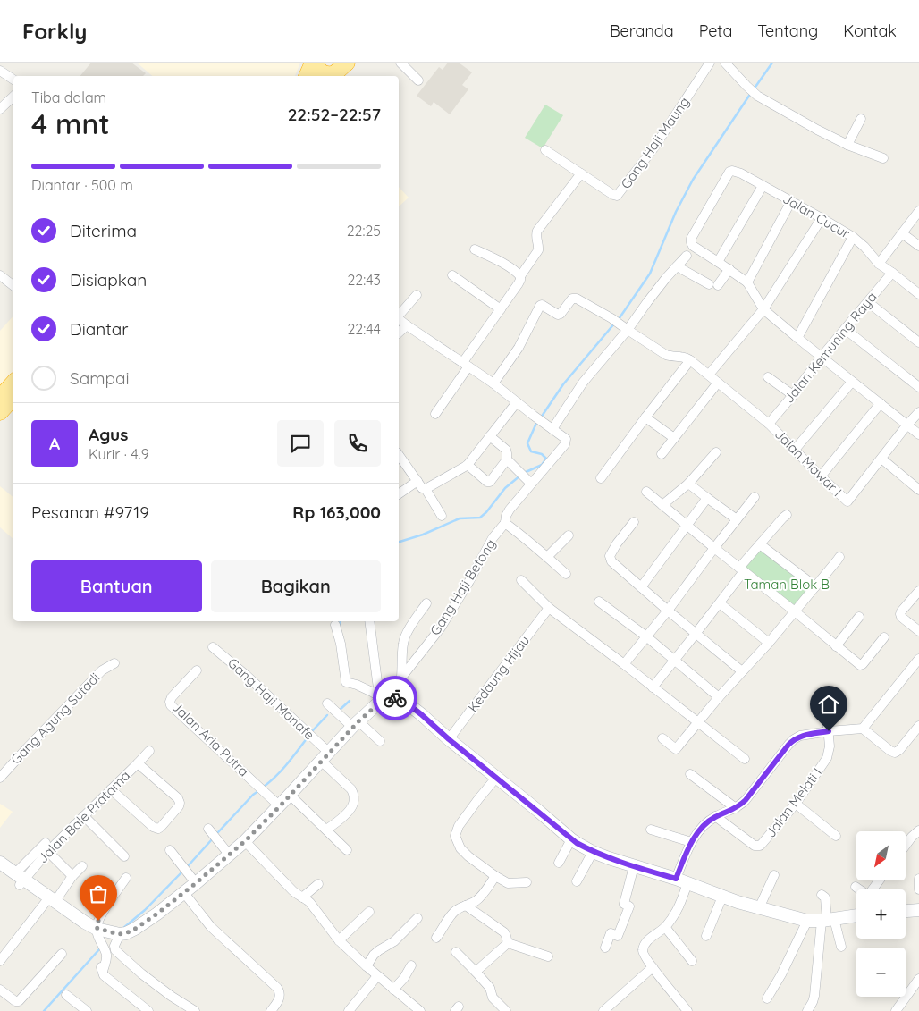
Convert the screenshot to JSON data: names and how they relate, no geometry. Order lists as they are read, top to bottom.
{
  "streets": {
    "street": [
      "Gang Haji Maung",
      "Jalan Cucur",
      "Jalan Kemuning Raya",
      "Jalan Mawar I",
      "Gang Haji Betong",
      "Kedaung Hijau",
      "Gang Haji Manafe",
      "Gang Agung Sutadi",
      "Jalan Aria Putra",
      "Jalan Melati I",
      "Jalan Bale Pratama"
    ]
  },
  "crossings": [
    ["Jalan Cucur", "Jalan Kemuning Raya"],
    ["Jalan Kemuning Raya", "Jalan Mawar I"]
  ],
  "parks": ["Taman Blok B"],
  "north": "bottom left",
  "page": {
    "header": "Forkly",
    "nav": [
      "Beranda",
      "Peta",
      "Tentang",
      "Kontak"
    ],
    "heading": ["4 mnt", "Tiba dalam", "22:52–22:57"],
    "panel": [
      "Agus",
      "Kurir · 4.9",
      "Pesanan #9719",
      "Rp 163,000"
    ],
    "bar": "Diantar · 500 m",
    "list": [
      ["Diterima", "22:25"],
      ["Disiapkan", "22:43"],
      ["Diantar", "22:44"],
      "Sampai"
    ],
    "round": "A",
    "buttons": ["Bantuan", "Bagikan"],
    "map_buttons": ["+", "−"]
  }
}
